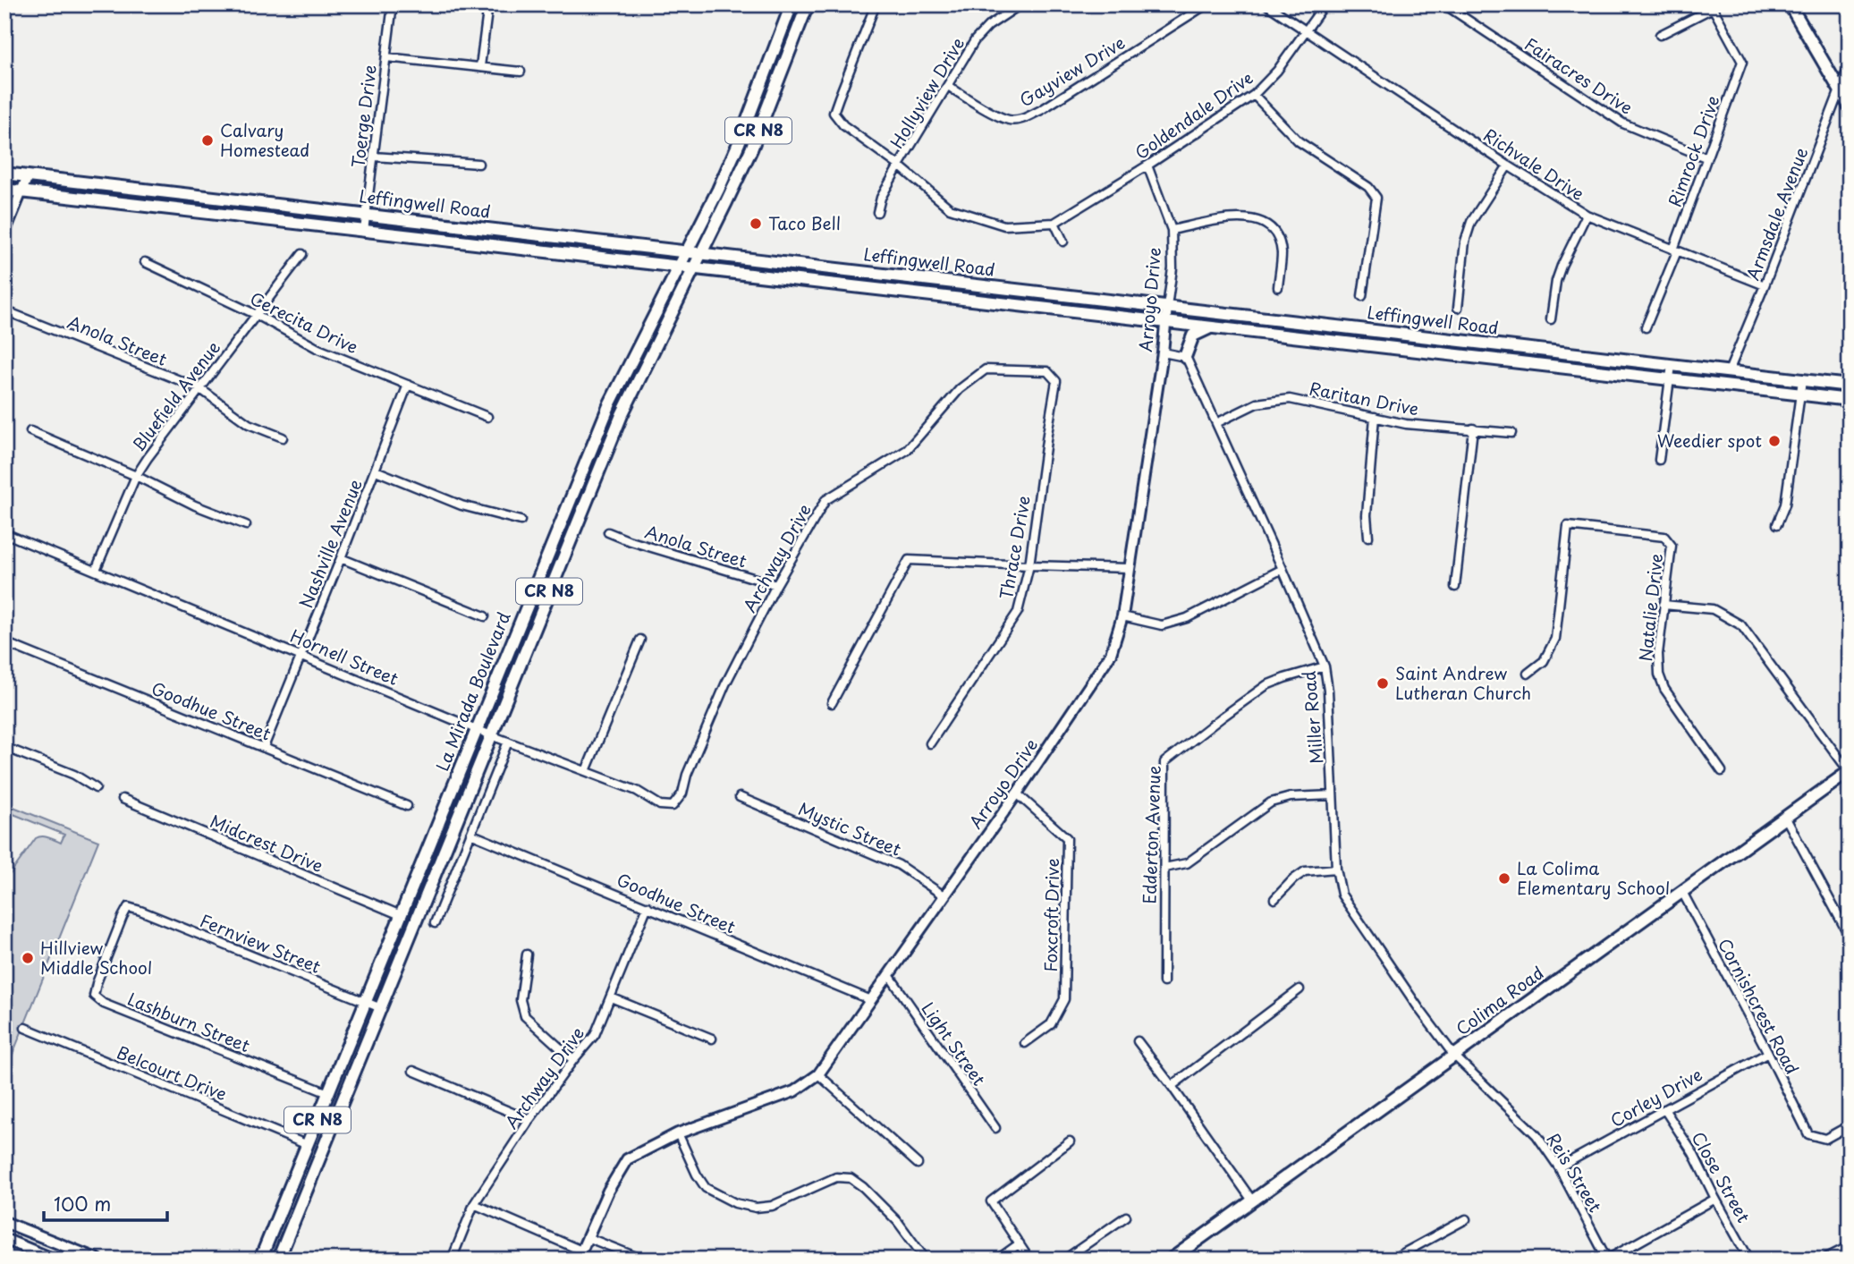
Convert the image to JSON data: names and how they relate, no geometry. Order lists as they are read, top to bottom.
{
  "streets": {
    "main road": [
      "CR N8",
      "Leffingwell Road",
      "La Mirada Boulevard",
      "Colima Road"
    ],
    "street": [
      "Gayview Drive",
      "Fairacres Drive",
      "Hollyview Drive",
      "Goldendale Drive",
      "Toerge Drive",
      "Rimrock Drive",
      "Richvale Drive",
      "Armsdale Avenue",
      "Arroyo Drive",
      "Cerecita Drive",
      "Anola Street",
      "Bluefield Avenue",
      "Raritan Drive",
      "Nashville Avenue",
      "Thrace Drive",
      "Archway Drive",
      "Natalie Drive",
      "Hornell Street",
      "Goodhue Street",
      "Miller Road",
      "Mystic Street",
      "Edderton Avenue",
      "Midcrest Drive",
      "Foxcroft Drive",
      "Fernview Street",
      "Cornishcrest Road",
      "Lashburn Street",
      "Light Street",
      "Belcourt Drive",
      "Corley Drive",
      "Reis Street",
      "Close Street"
    ]
  },
  "crossings": [
    ["Gayview Drive", "Hollyview Drive"],
    ["Fairacres Drive", "Rimrock Drive"],
    ["Hollyview Drive", "Goldendale Drive"],
    ["Goldendale Drive", "Richvale Drive"],
    ["Goldendale Drive", "Arroyo Drive"],
    ["Toerge Drive", "Leffingwell Road"],
    ["Rimrock Drive", "Richvale Drive"],
    ["Richvale Drive", "Armsdale Avenue"],
    ["Leffingwell Road", "Armsdale Avenue"],
    ["Leffingwell Road", "Arroyo Drive"],
    ["Leffingwell Road", "La Mirada Boulevard"],
    ["Arroyo Drive", "Goodhue Street"],
    ["Arroyo Drive", "Mystic Street"],
    ["Arroyo Drive", "Foxcroft Drive"],
    ["Arroyo Drive", "Light Street"],
    ["Cerecita Drive", "Bluefield Avenue"],
    ["Cerecita Drive", "Nashville Avenue"],
    ["Anola Street", "Bluefield Avenue"],
    ["Anola Street", "Archway Drive"],
    ["Bluefield Avenue", "Hornell Street"],
    ["Raritan Drive", "Miller Road"],
    ["Nashville Avenue", "Hornell Street"],
    ["Nashville Avenue", "Goodhue Street"],
    ["Thrace Drive", "Archway Drive"],
    ["Archway Drive", "Hornell Street"],
    ["Archway Drive", "Goodhue Street"],
    ["Hornell Street", "La Mirada Boulevard"],
    ["La Mirada Boulevard", "Midcrest Drive"],
    ["La Mirada Boulevard", "Fernview Street"],
    ["La Mirada Boulevard", "Lashburn Street"],
    ["La Mirada Boulevard", "Belcourt Drive"],
    ["Miller Road", "Edderton Avenue"],
    ["Miller Road", "Colima Road"],
    ["Miller Road", "Reis Street"],
    ["Fernview Street", "Lashburn Street"],
    ["Colima Road", "Cornishcrest Road"],
    ["Colima Road", "Reis Street"],
    ["Cornishcrest Road", "Corley Drive"],
    ["Corley Drive", "Reis Street"],
    ["Corley Drive", "Close Street"]
  ],
  "places": [
    "Calvary Homestead",
    "Taco Bell",
    "Weedier spot",
    "Saint Andrew Lutheran Church",
    "La Colima Elementary School",
    "Hillview Middle School"
  ],
  "scale_bar": "100 m"
}
